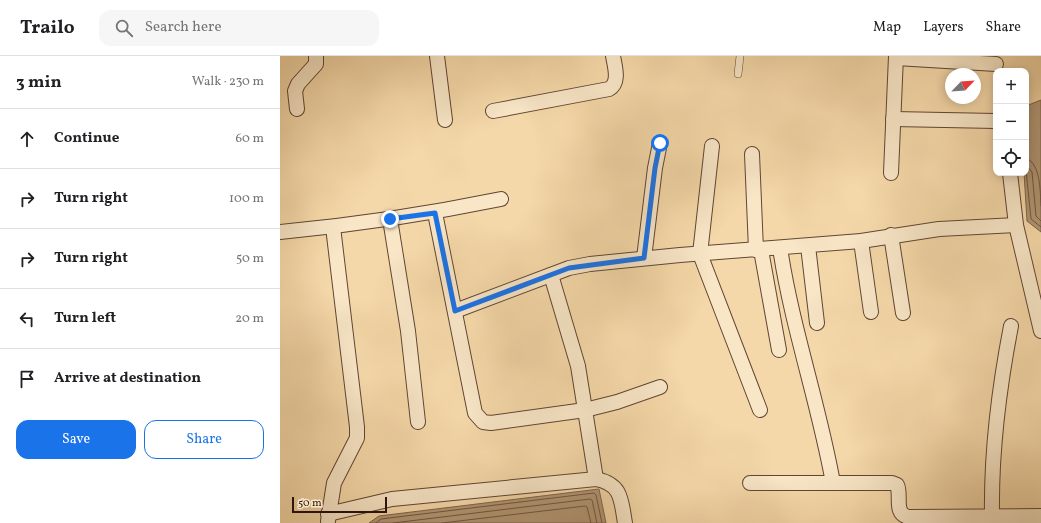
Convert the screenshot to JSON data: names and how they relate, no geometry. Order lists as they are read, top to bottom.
{
  "scale_bar": "50 m",
  "north": "top right",
  "page": {
    "header": "Trailo",
    "search": "Search here",
    "nav": ["Map", "Layers", "Share"],
    "heading": ["3 min", "Walk · 230 m"],
    "map_buttons": ["+", "−"],
    "list": [
      ["Continue", "60 m"],
      ["Turn right", "100 m"],
      ["Turn right", "50 m"],
      ["Turn left", "20 m"],
      "Arrive at destination"
    ],
    "buttons": ["Save", "Share"],
    "scale": "50 m"
  }
}
